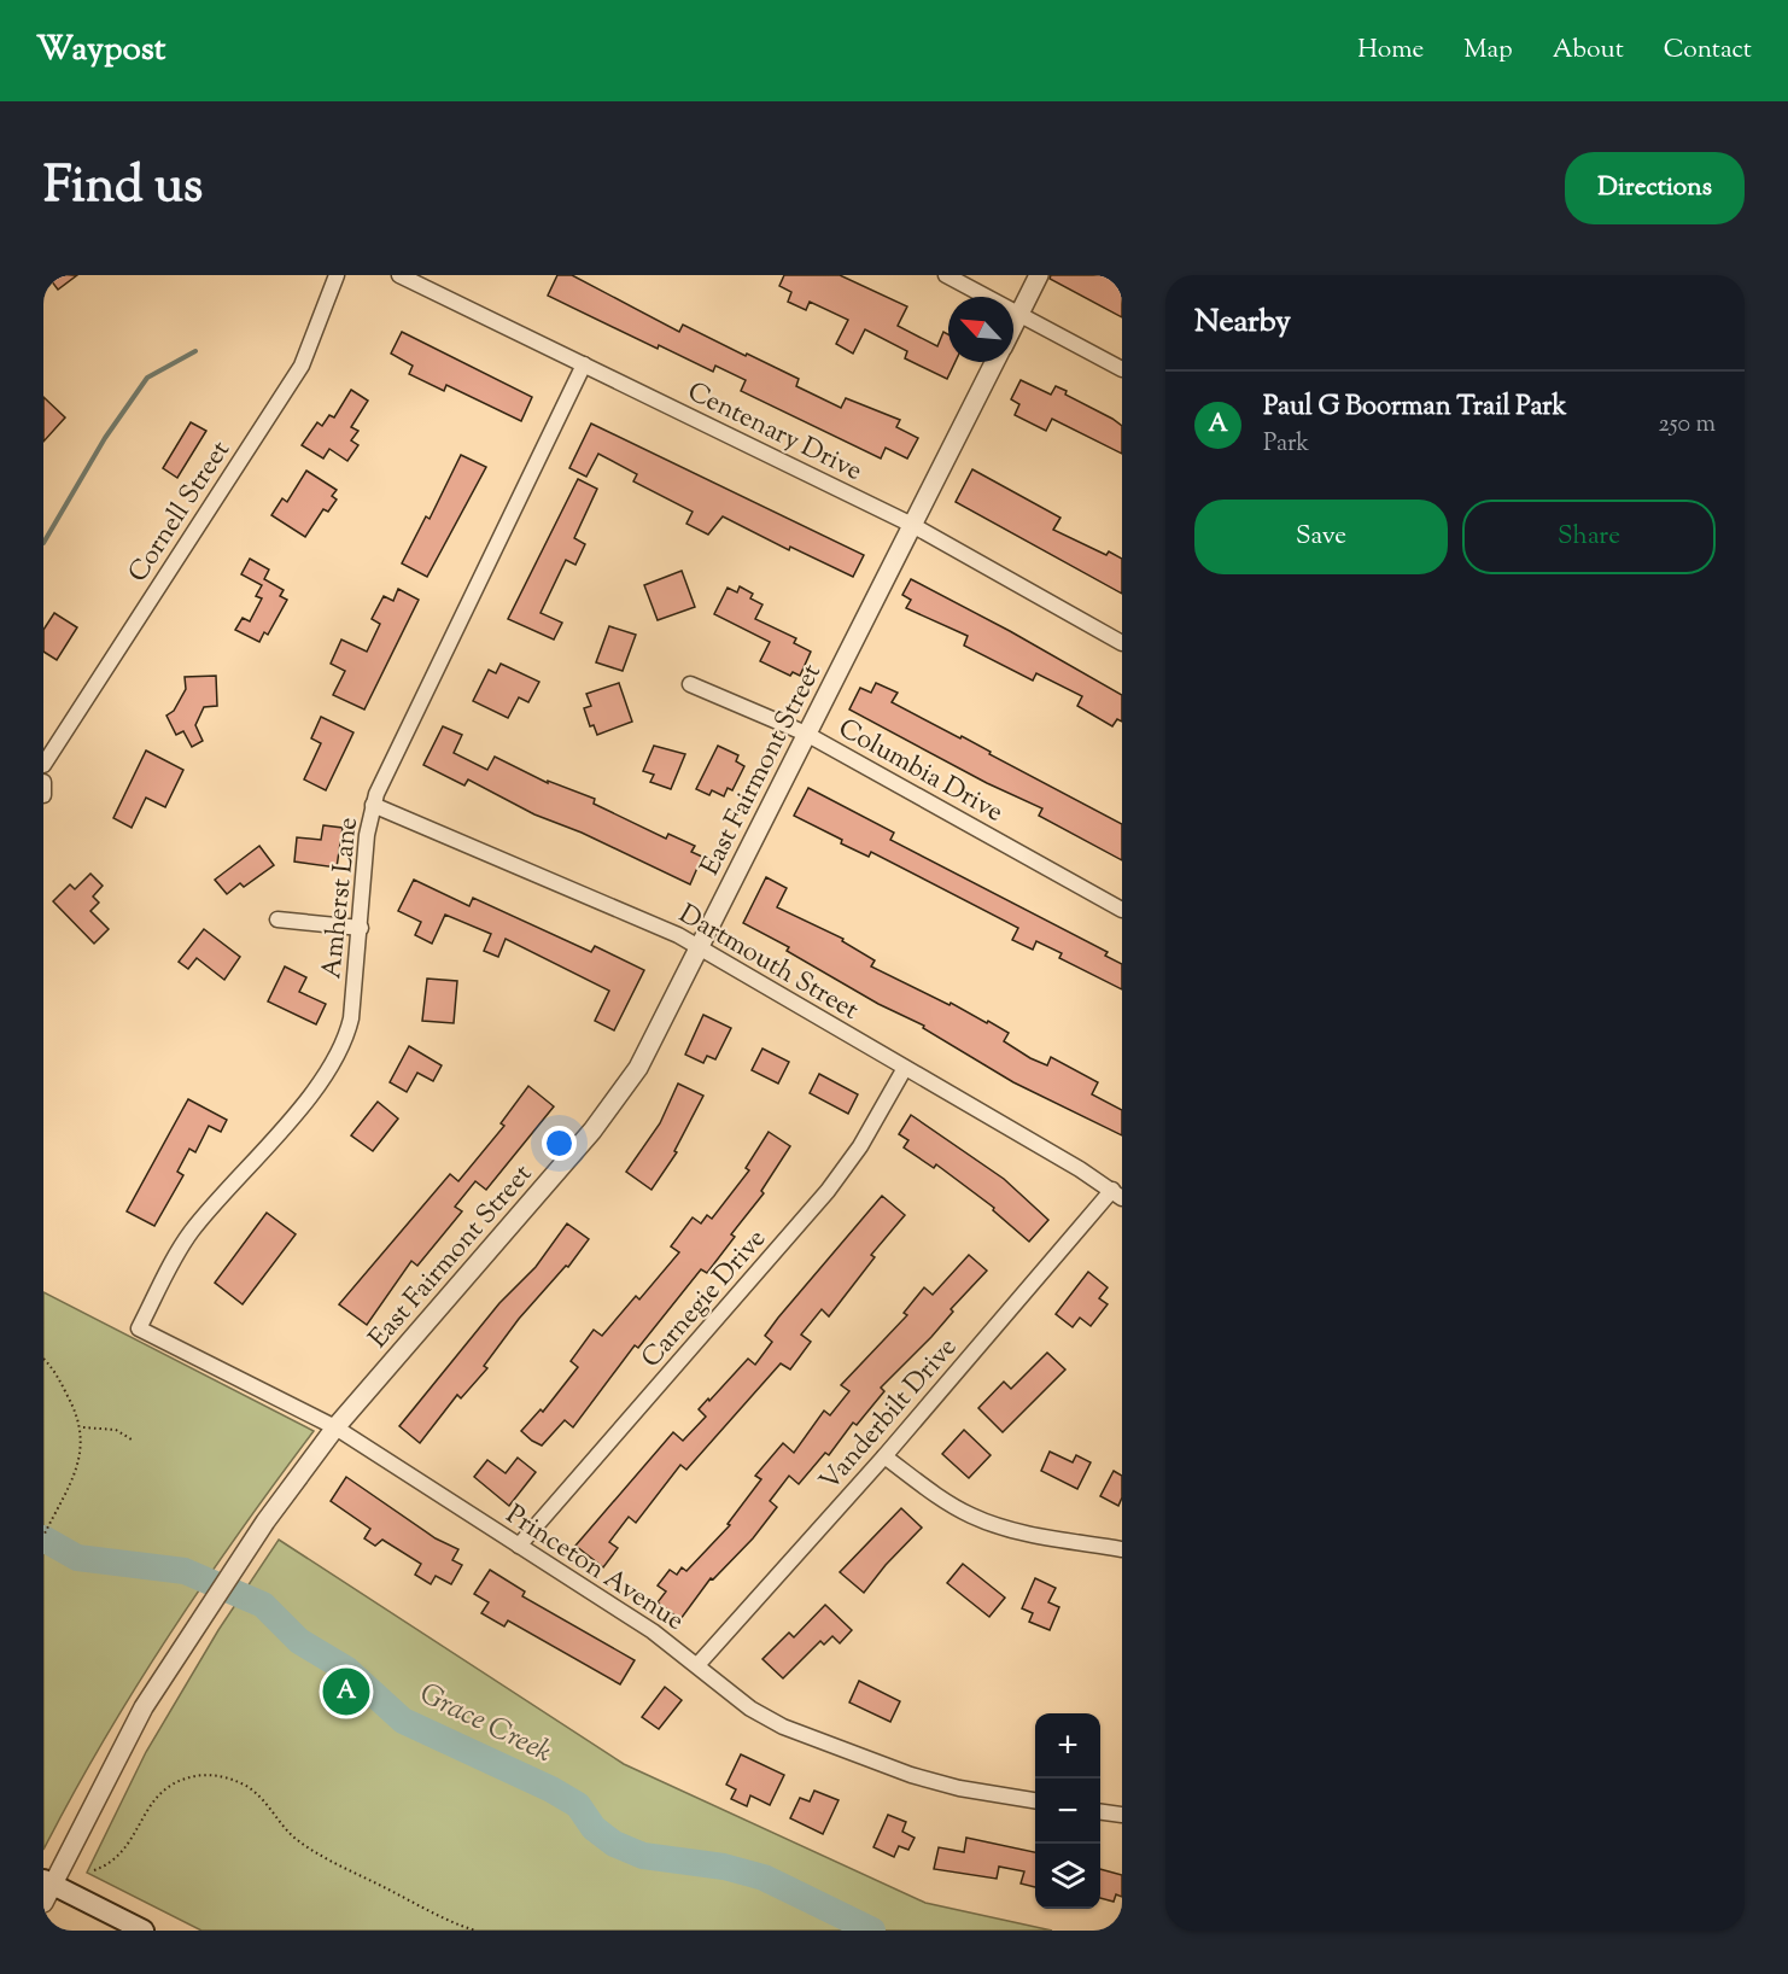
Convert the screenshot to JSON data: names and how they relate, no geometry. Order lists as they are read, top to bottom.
{
  "streets": {
    "street": [
      "Centenary Drive",
      "Cornell Street",
      "East Fairmont Street",
      "Columbia Drive",
      "Amherst Lane",
      "Dartmouth Street",
      "Carnegie Drive",
      "Vanderbilt Drive",
      "Princeton Avenue"
    ]
  },
  "crossings": [
    ["Centenary Drive", "East Fairmont Street"],
    ["Centenary Drive", "Amherst Lane"],
    ["East Fairmont Street", "Columbia Drive"],
    ["East Fairmont Street", "Dartmouth Street"],
    ["East Fairmont Street", "Princeton Avenue"],
    ["Amherst Lane", "Dartmouth Street"],
    ["Amherst Lane", "Princeton Avenue"],
    ["Dartmouth Street", "Carnegie Drive"],
    ["Dartmouth Street", "Vanderbilt Drive"],
    ["Carnegie Drive", "Princeton Avenue"],
    ["Vanderbilt Drive", "Princeton Avenue"]
  ],
  "water": ["Grace Creek"],
  "north": "top left",
  "page": {
    "header": "Waypost",
    "nav": [
      "Home",
      "Map",
      "About",
      "Contact"
    ],
    "title": "Find us",
    "buttons": [
      "Directions",
      ["Save", "Share"]
    ],
    "heading": "Nearby",
    "list": [
      {
        "mark": "A",
        "name": "Paul G Boorman Trail Park",
        "note": "Park",
        "value": "250 m"
      }
    ],
    "pins": "A",
    "map_buttons": ["+", "−"]
  }
}
